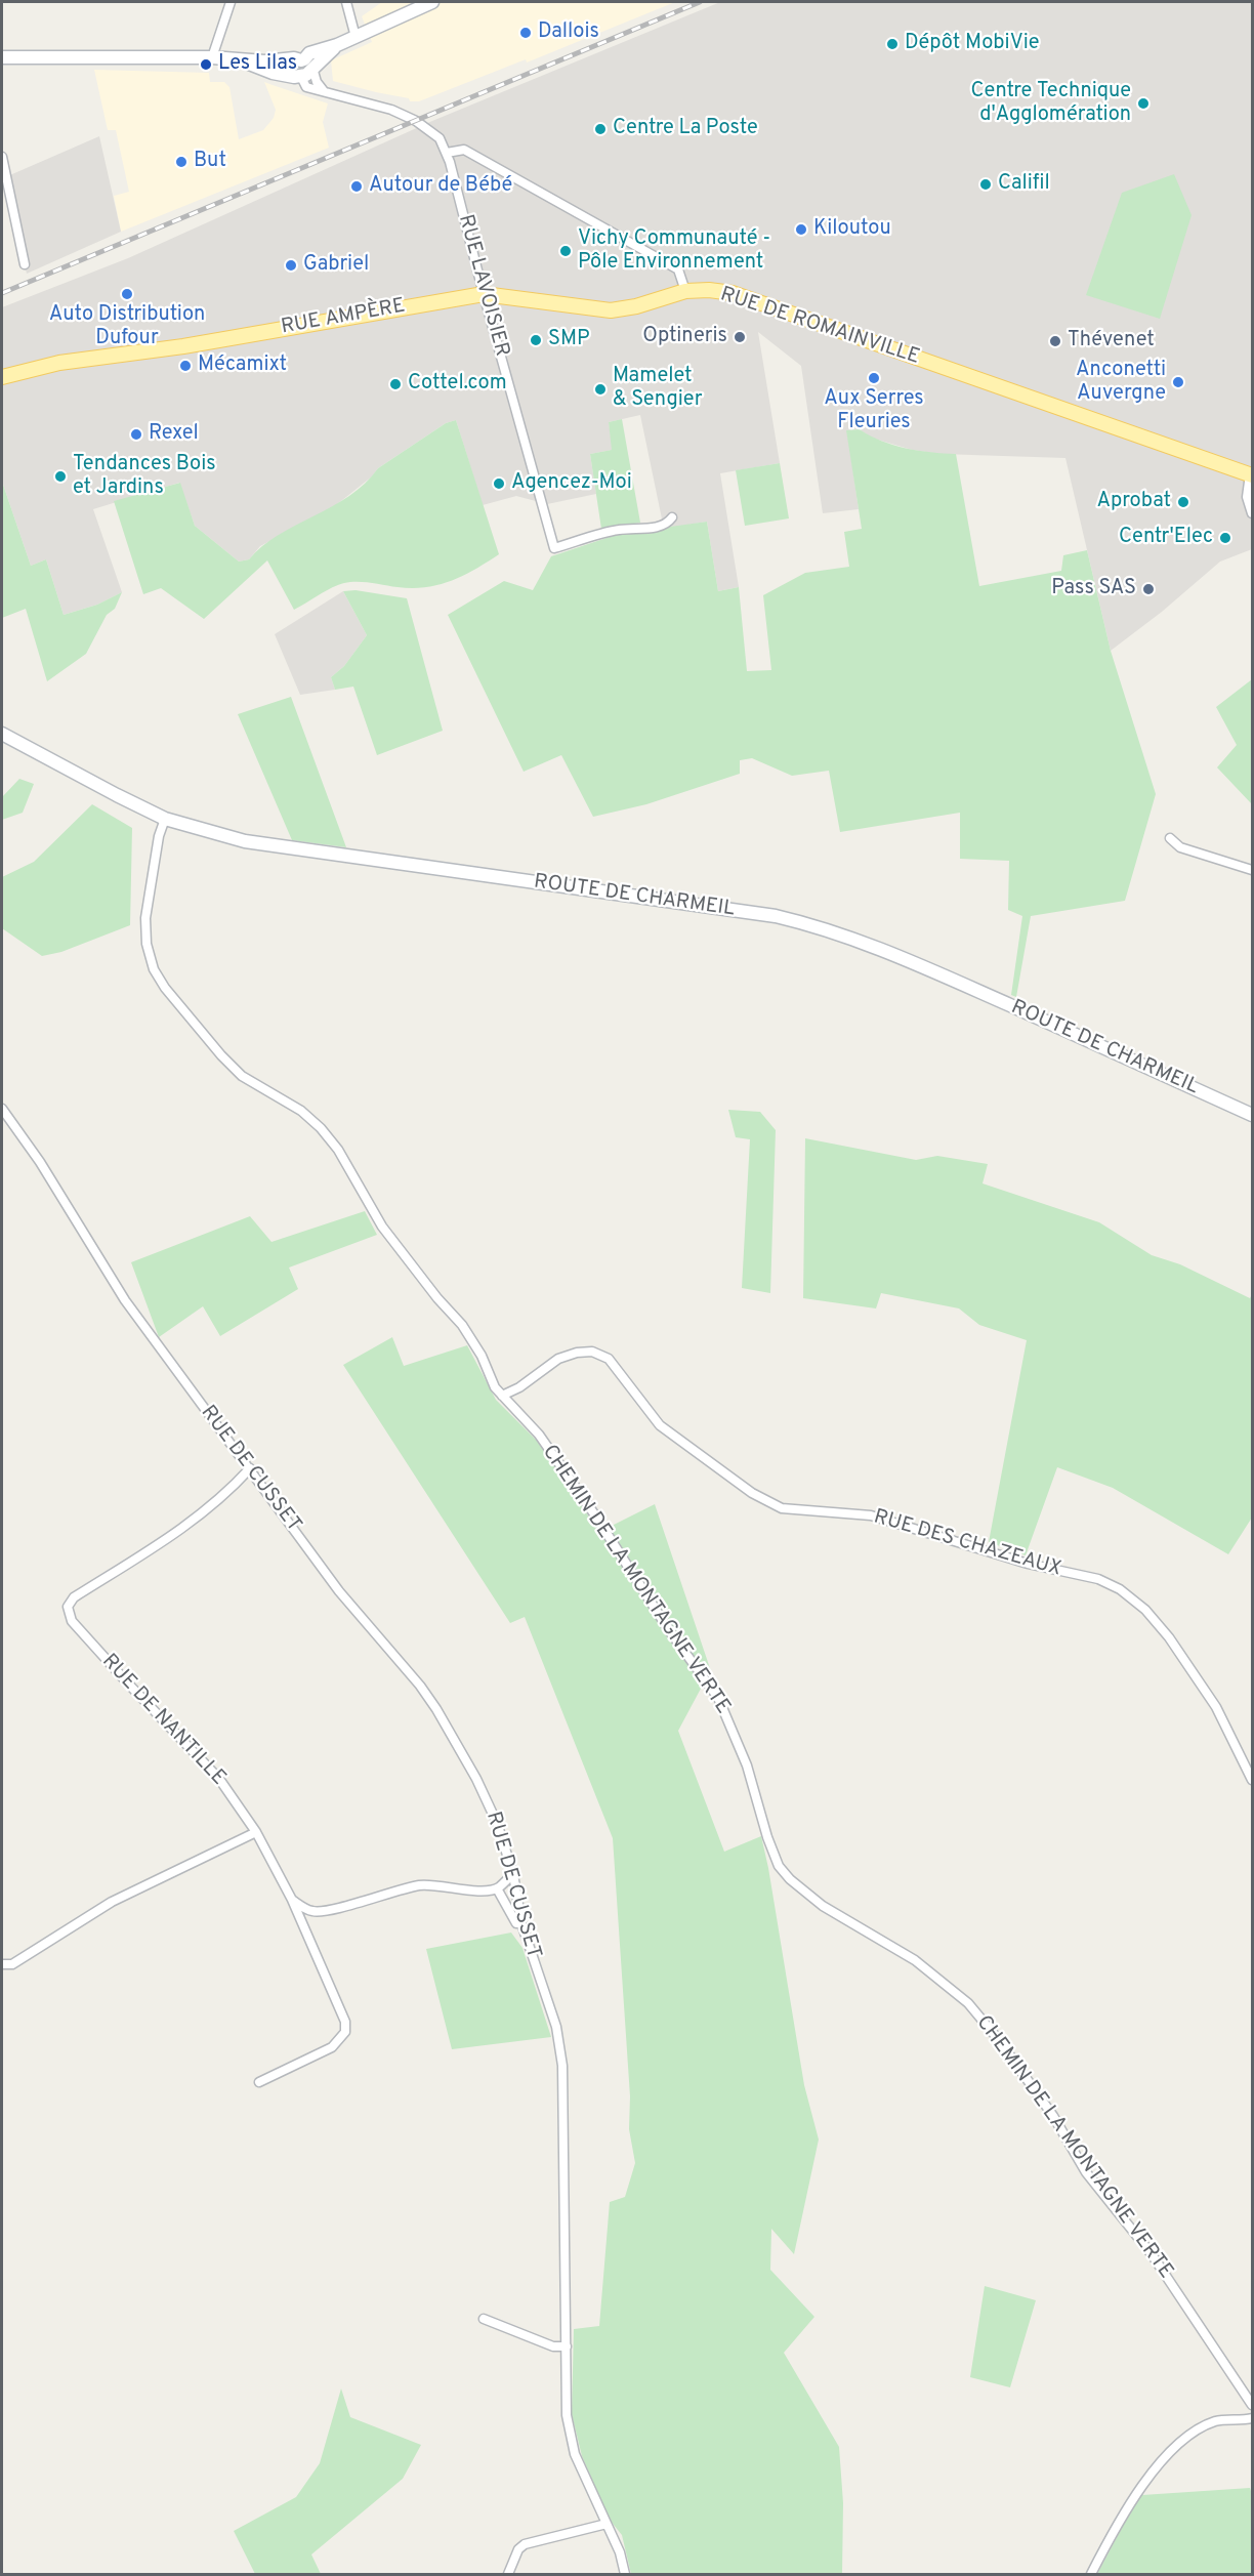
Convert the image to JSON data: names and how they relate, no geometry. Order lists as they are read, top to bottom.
{
  "streets": {
    "main road": ["RUE AMPÈRE", "RUE DE ROMAINVILLE", "ROUTE DE CHARMEIL"],
    "street": [
      "RUE LAVOISIER",
      "RUE DE CUSSET",
      "RUE DES CHAZEAUX",
      "CHEMIN DE LA MONTAGNE VERTE",
      "RUE DE NANTILLE"
    ]
  },
  "crossings": [
    ["RUE LAVOISIER", "RUE AMPÈRE"],
    ["RUE AMPÈRE", "RUE DE ROMAINVILLE"],
    ["ROUTE DE CHARMEIL", "CHEMIN DE LA MONTAGNE VERTE"],
    ["RUE DE CUSSET", "RUE DE NANTILLE"],
    ["RUE DES CHAZEAUX", "CHEMIN DE LA MONTAGNE VERTE"]
  ],
  "places": [
    "Dallois",
    "Dépôt MobiVie",
    "Les Lilas",
    "Centre Technique d'Agglomération",
    "Centre La Poste",
    "But",
    "Califil",
    "Autour de Bébé",
    "Kiloutou",
    "Vichy Communauté - Pôle Environnement",
    "Gabriel",
    "Auto Distribution Dufour",
    "Optineris",
    "SMP",
    "Thévenet",
    "Mécamixt",
    "Aux Serres Fleuries",
    "Anconetti Auvergne",
    "Cottel.com",
    "Mamelet & Sengier",
    "Rexel",
    "Tendances Bois et Jardins",
    "Agencez-Moi",
    "Aprobat",
    "Centr'Elec",
    "Pass SAS"
  ]
}
